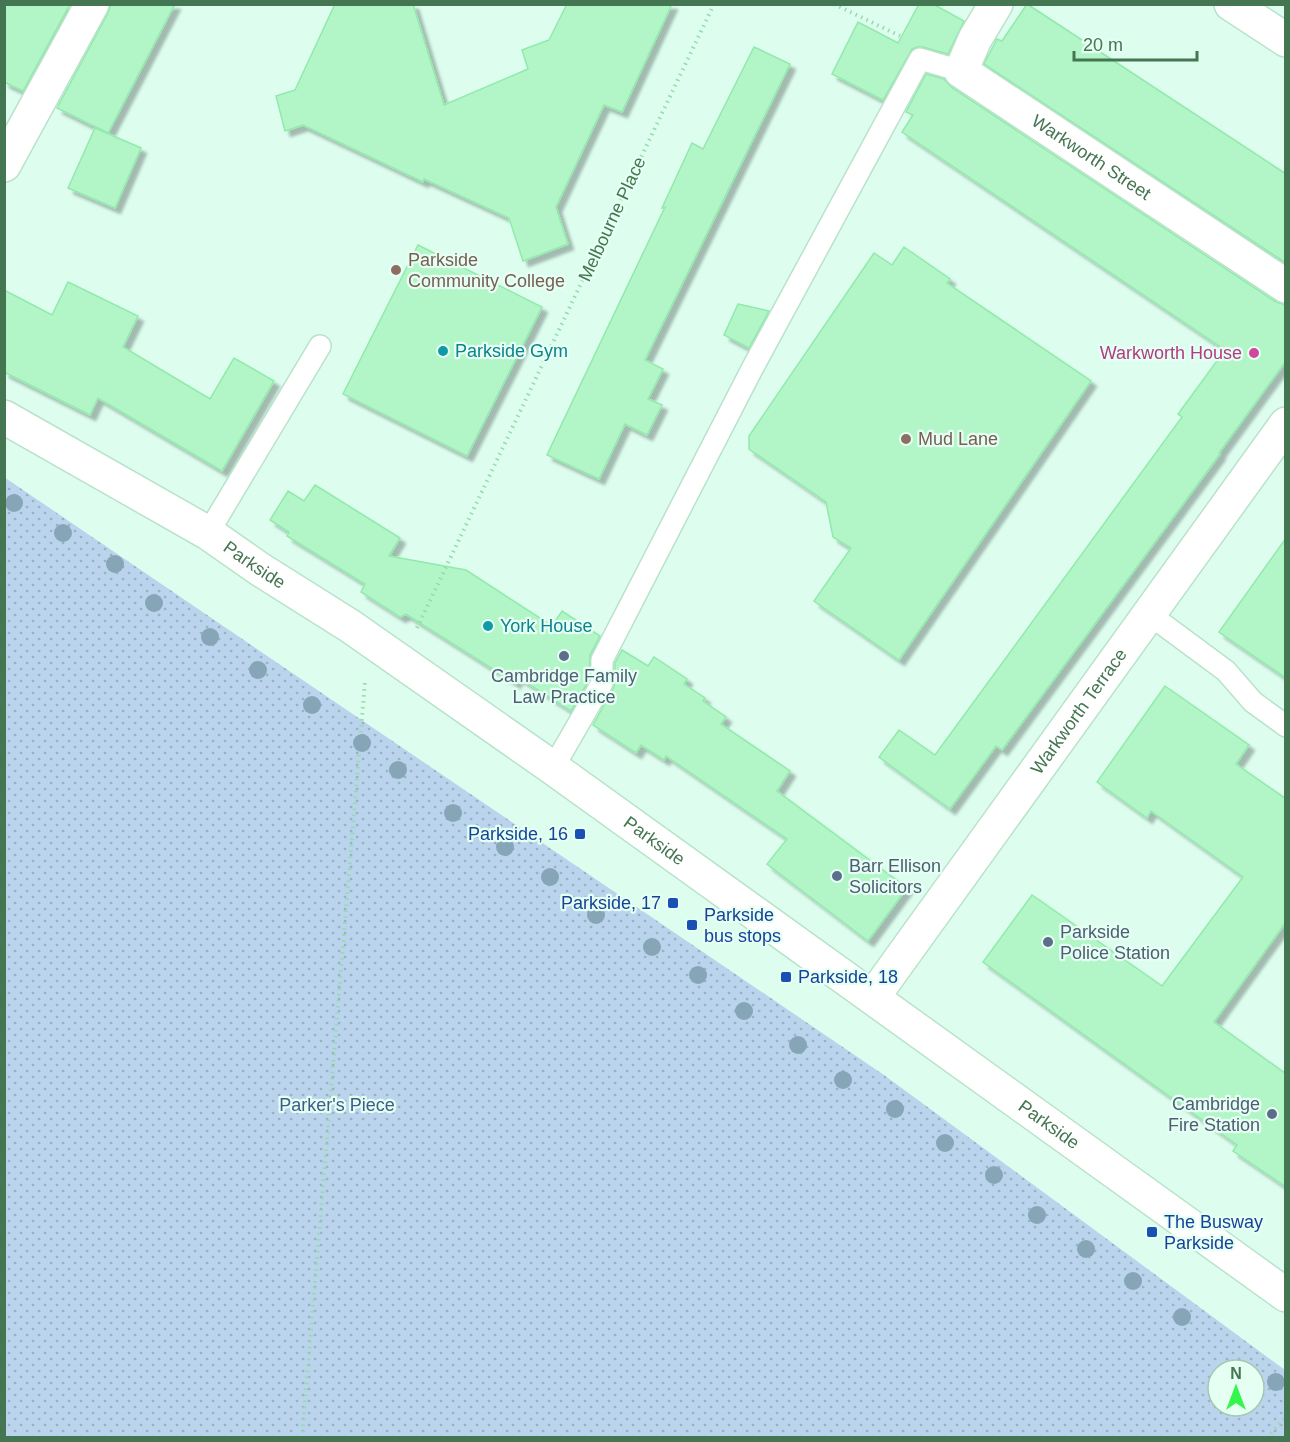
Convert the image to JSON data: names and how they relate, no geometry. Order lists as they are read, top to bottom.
{
  "streets": {
    "street": ["Warkworth Street", "Parkside", "Warkworth Terrace"],
    "path": ["Melbourne Place"]
  },
  "crossings": [
    ["Melbourne Place", "Parkside"],
    ["Parkside", "Warkworth Terrace"]
  ],
  "parks": ["Parker's Piece"],
  "places": {
    "other": [
      "Parkside Community College",
      "Parkside Gym",
      "Warkworth House",
      "Mud Lane",
      "York House",
      "Cambridge Family Law Practice",
      "Barr Ellison Solicitors",
      "Parkside Police Station",
      "Cambridge Fire Station"
    ],
    "transit": [
      "Parkside, 16",
      "Parkside, 17",
      "Parkside bus stops",
      "Parkside, 18",
      "The Busway Parkside"
    ]
  },
  "scale_bar": "20 m",
  "north": "top"
}
